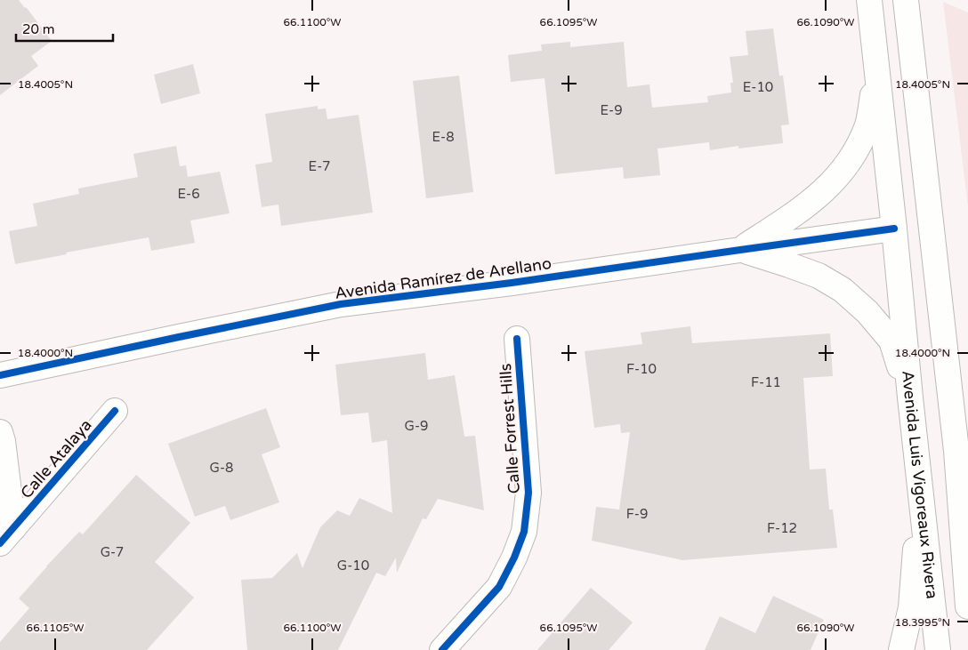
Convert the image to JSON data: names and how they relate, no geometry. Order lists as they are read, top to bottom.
{
  "streets": {
    "main road": [
      "Avenida Ramírez de Arellano",
      "Calle Forrest Hills",
      "Calle Atalaya",
      "Avenida Luis Vigoreaux Rivera"
    ]
  },
  "crossings": [
    ["Avenida Ramírez de Arellano", "Avenida Luis Vigoreaux Rivera"]
  ],
  "house_numbers": [
    "E-10",
    "E-9",
    "E-8",
    "E-7",
    "E-6",
    "F-10",
    "F-11",
    "G-9",
    "G-8",
    "F-9",
    "F-12",
    "G-7",
    "G-10"
  ],
  "scale_bar": "20 m",
  "coordinates": [
    "66.1100°W",
    "66.1095°W",
    "66.1090°W",
    "18.4005°N",
    "18.4000°N",
    "18.3995°N",
    "66.1105°W"
  ]
}
